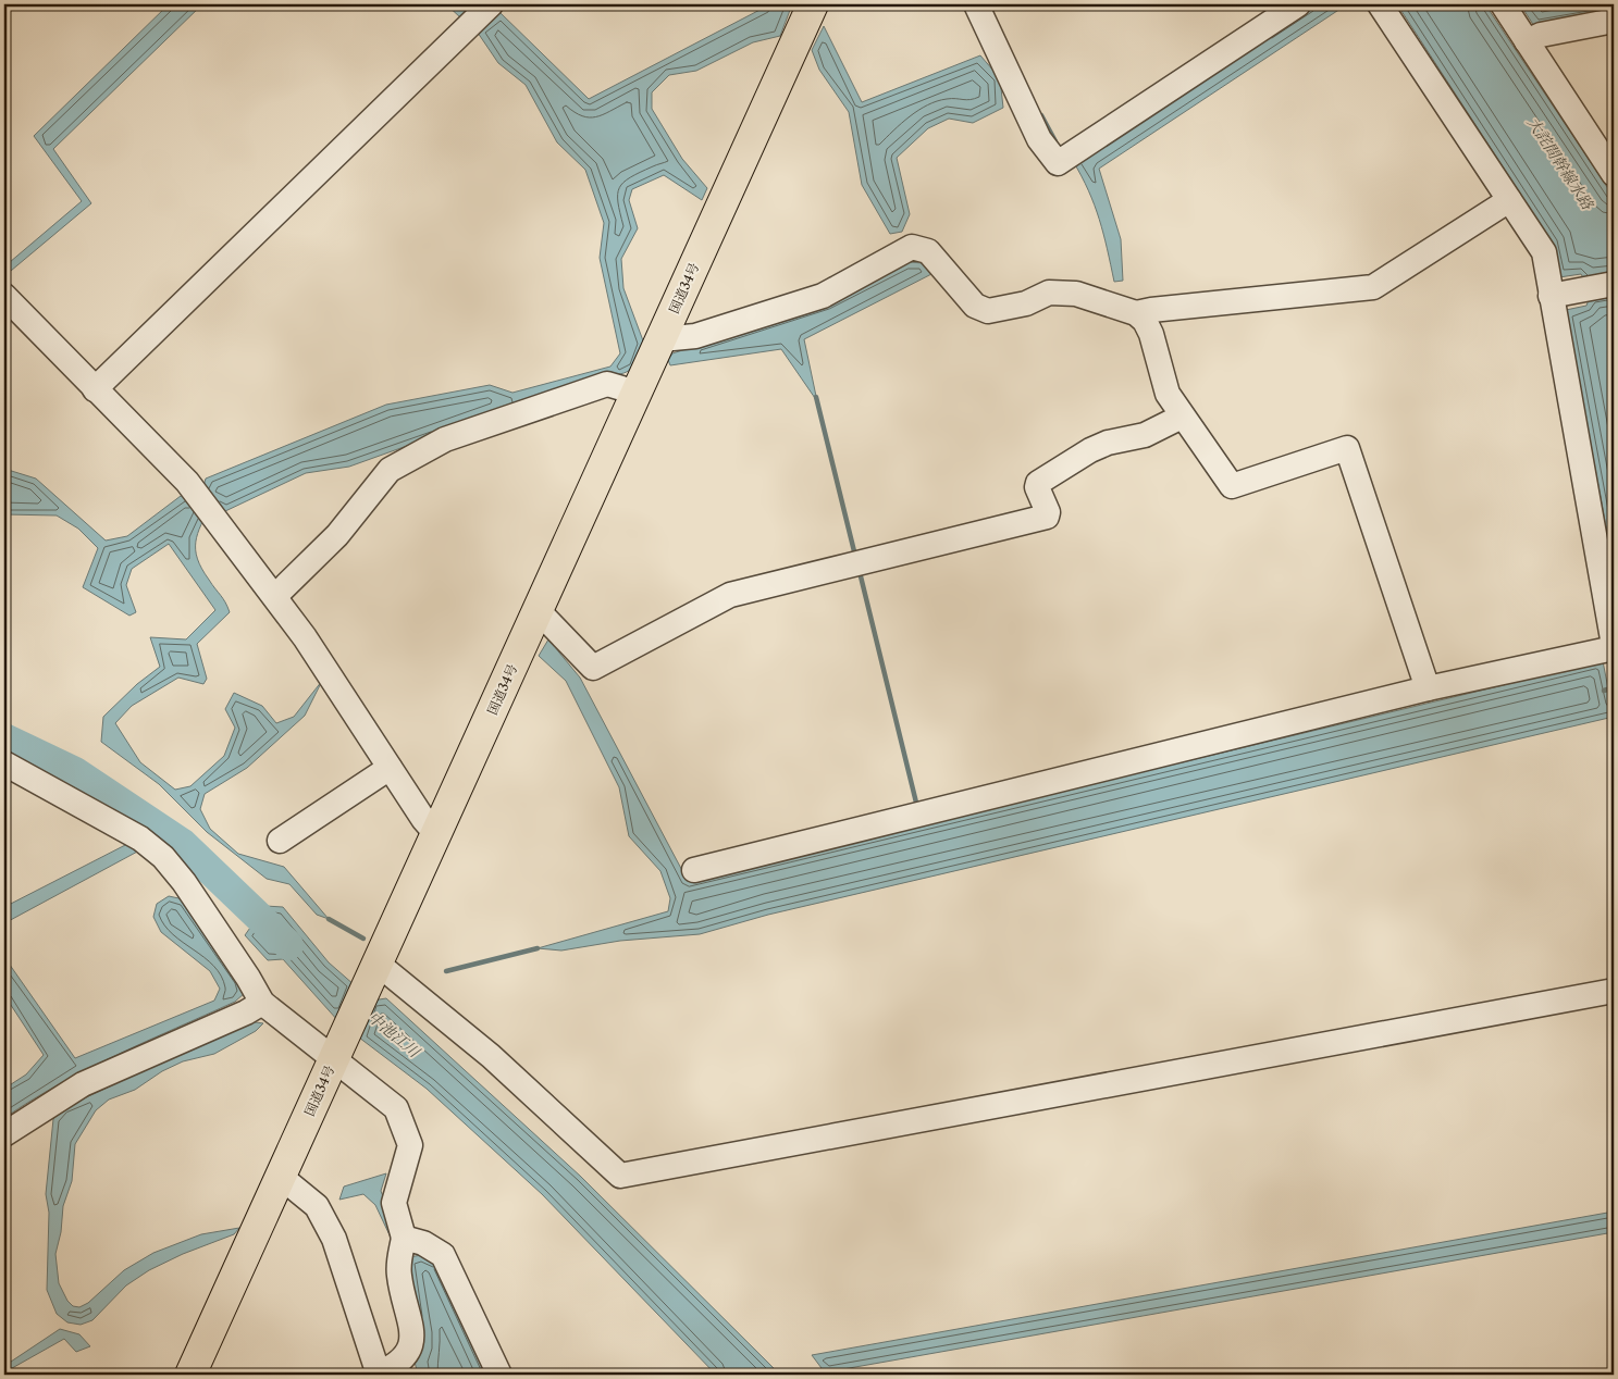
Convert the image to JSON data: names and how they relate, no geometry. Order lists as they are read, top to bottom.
{
  "streets": {
    "highway": ["国道34号"]
  },
  "water": ["大詫間幹線水路", "中池江川"]
}
